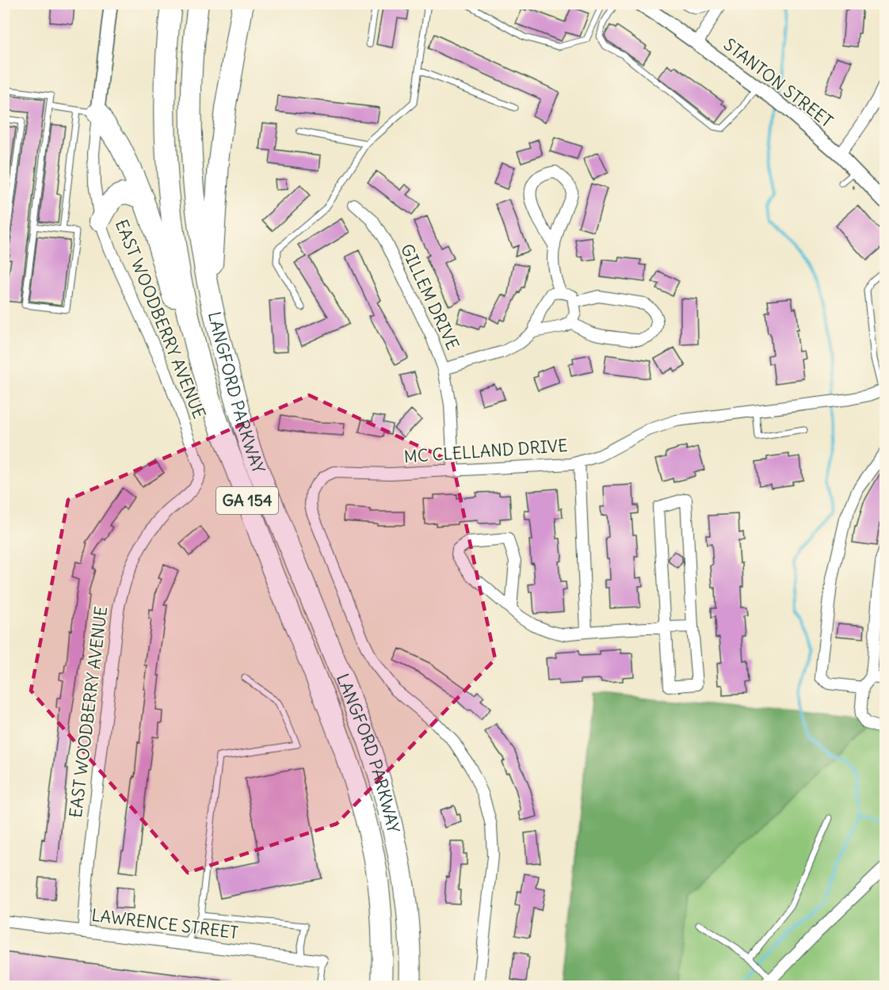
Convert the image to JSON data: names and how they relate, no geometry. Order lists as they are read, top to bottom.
{
  "streets": {
    "highway": ["LANGFORD PARKWAY", "GA 154"],
    "street": [
      "STANTON STREET",
      "GILLEM DRIVE",
      "EAST WOODBERRY AVENUE",
      "MC CLELLAND DRIVE",
      "LAWRENCE STREET"
    ]
  },
  "crossings": [
    ["GILLEM DRIVE", "MC CLELLAND DRIVE"],
    ["EAST WOODBERRY AVENUE", "LAWRENCE STREET"]
  ]
}
